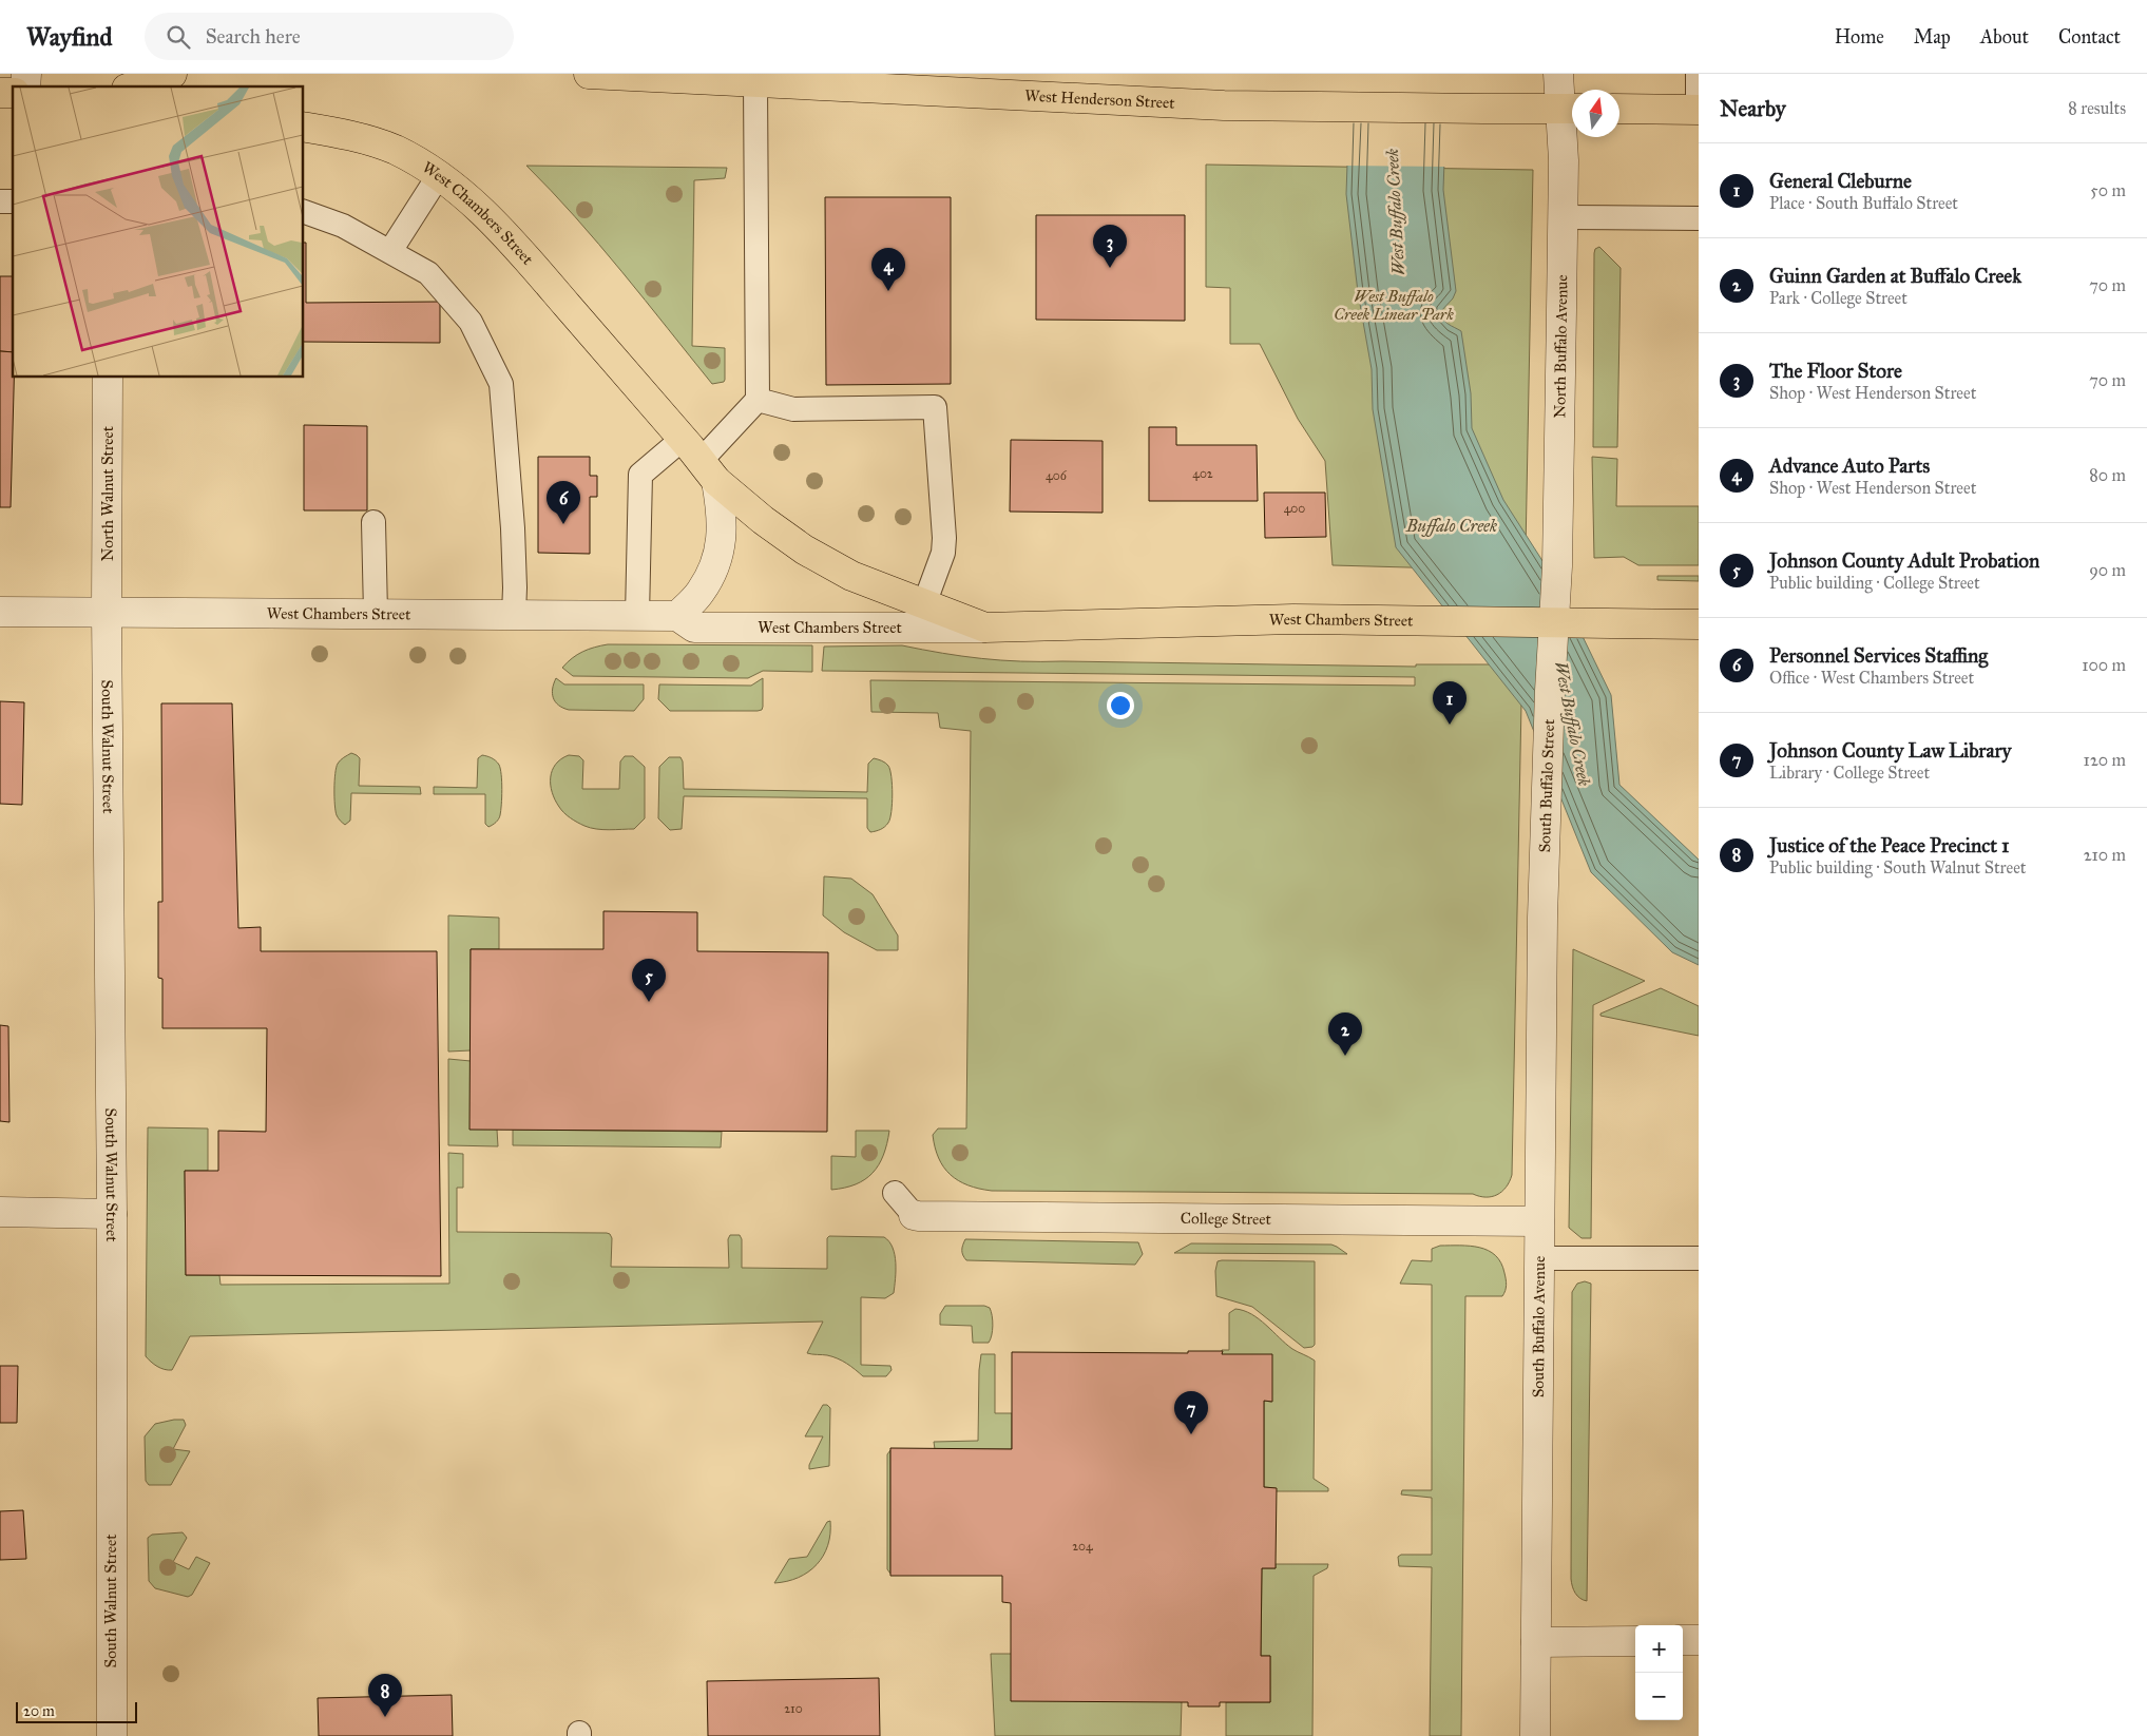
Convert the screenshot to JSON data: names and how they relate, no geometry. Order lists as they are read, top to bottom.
{
  "streets": {
    "main road": ["West Henderson Street", "West Chambers Street"],
    "street": [
      "North Buffalo Avenue",
      "North Walnut Street",
      "South Walnut Street",
      "South Buffalo Street",
      "College Street",
      "South Buffalo Avenue"
    ]
  },
  "crossings": [
    ["West Henderson Street", "North Buffalo Avenue"],
    ["West Chambers Street", "North Buffalo Avenue"],
    ["West Chambers Street", "North Walnut Street"],
    ["West Chambers Street", "South Walnut Street"],
    ["West Chambers Street", "South Buffalo Street"],
    ["North Buffalo Avenue", "South Buffalo Street"],
    ["North Walnut Street", "South Walnut Street"],
    ["South Buffalo Street", "South Buffalo Avenue"],
    ["College Street", "South Buffalo Avenue"]
  ],
  "water": ["West Buffalo Creek", "Buffalo Creek"],
  "parks": ["West Buffalo Creek Linear Park"],
  "house_numbers": [
    "402",
    "406",
    "400",
    "204",
    "210"
  ],
  "scale_bar": "20 m",
  "north": "top",
  "page": {
    "header": "Wayfind",
    "search": "Search here",
    "nav": [
      "Home",
      "Map",
      "About",
      "Contact"
    ],
    "heading": ["Nearby", "8 results"],
    "list": [
      {
        "mark": "1",
        "name": "General Cleburne",
        "note": "Place · South Buffalo Street",
        "value": "50 m"
      },
      {
        "mark": "2",
        "name": "Guinn Garden at Buffalo Creek",
        "note": "Park · College Street",
        "value": "70 m"
      },
      {
        "mark": "3",
        "name": "The Floor Store",
        "note": "Shop · West Henderson Street",
        "value": "70 m"
      },
      {
        "mark": "4",
        "name": "Advance Auto Parts",
        "note": "Shop · West Henderson Street",
        "value": "80 m"
      },
      {
        "mark": "5",
        "name": "Johnson County Adult Probation",
        "note": "Public building · College Street",
        "value": "90 m"
      },
      {
        "mark": "6",
        "name": "Personnel Services Staffing",
        "note": "Office · West Chambers Street",
        "value": "100 m"
      },
      {
        "mark": "7",
        "name": "Johnson County Law Library",
        "note": "Library · College Street",
        "value": "120 m"
      },
      {
        "mark": "8",
        "name": "Justice of the Peace Precinct 1",
        "note": "Public building · South Walnut Street",
        "value": "210 m"
      }
    ],
    "pins": [
      "3",
      "4",
      "6",
      "1",
      "5",
      "2",
      "7",
      "8"
    ],
    "map_buttons": ["+", "−"],
    "scale": "20 m"
  }
}
